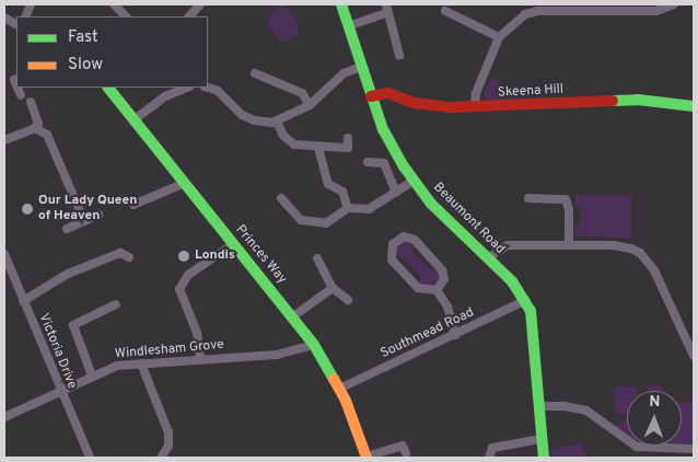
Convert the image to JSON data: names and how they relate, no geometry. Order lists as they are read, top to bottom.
{
  "streets": {
    "street": [
      "Skeena Hill",
      "Beaumont Road",
      "Princes Way",
      "Southmead Road",
      "Windlesham Grove",
      "Victoria Drive"
    ]
  },
  "crossings": [
    ["Skeena Hill", "Beaumont Road"],
    ["Beaumont Road", "Southmead Road"],
    ["Princes Way", "Southmead Road"],
    ["Princes Way", "Windlesham Grove"],
    ["Windlesham Grove", "Victoria Drive"]
  ],
  "places": ["Our Lady Queen of Heaven", "Londis"],
  "legend": ["Fast", "Slow"],
  "north": "top"
}
